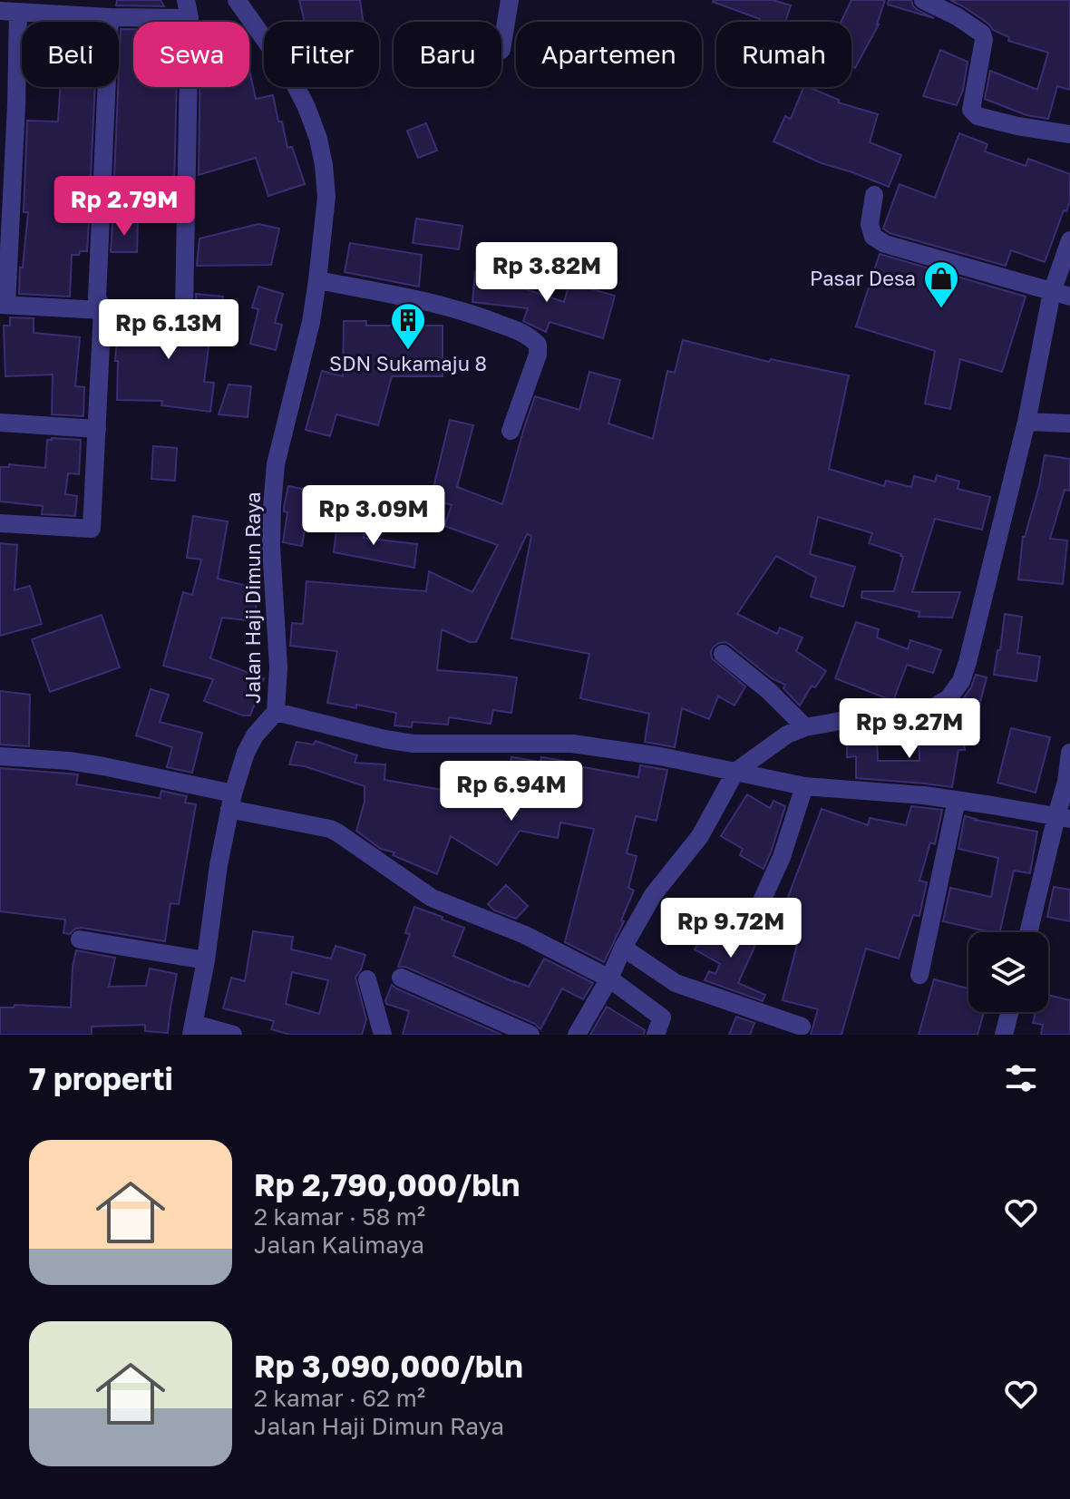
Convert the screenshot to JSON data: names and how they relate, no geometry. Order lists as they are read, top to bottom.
{
  "streets": {
    "street": ["Jalan Haji Dimun Raya"]
  },
  "places": {
    "shop": ["Pasar Desa"],
    "building": ["SDN Sukamaju 8"]
  },
  "page": {
    "chip": [
      "Beli",
      "Sewa",
      "Filter",
      "Baru",
      "Apartemen",
      "Rumah"
    ],
    "price": [
      "Rp 2.79M",
      "Rp 3.82M",
      "Rp 6.13M",
      "Rp 3.09M",
      "Rp 9.27M",
      "Rp 6.94M",
      "Rp 9.72M"
    ],
    "heading": "7 properti",
    "list": [
      {
        "name": "Rp 2,790,000/bln",
        "note": "2 kamar · 58 m² · Jalan Kalimaya"
      },
      {
        "name": "Rp 3,090,000/bln",
        "note": "2 kamar · 62 m² · Jalan Haji Dimun Raya"
      }
    ]
  }
}
